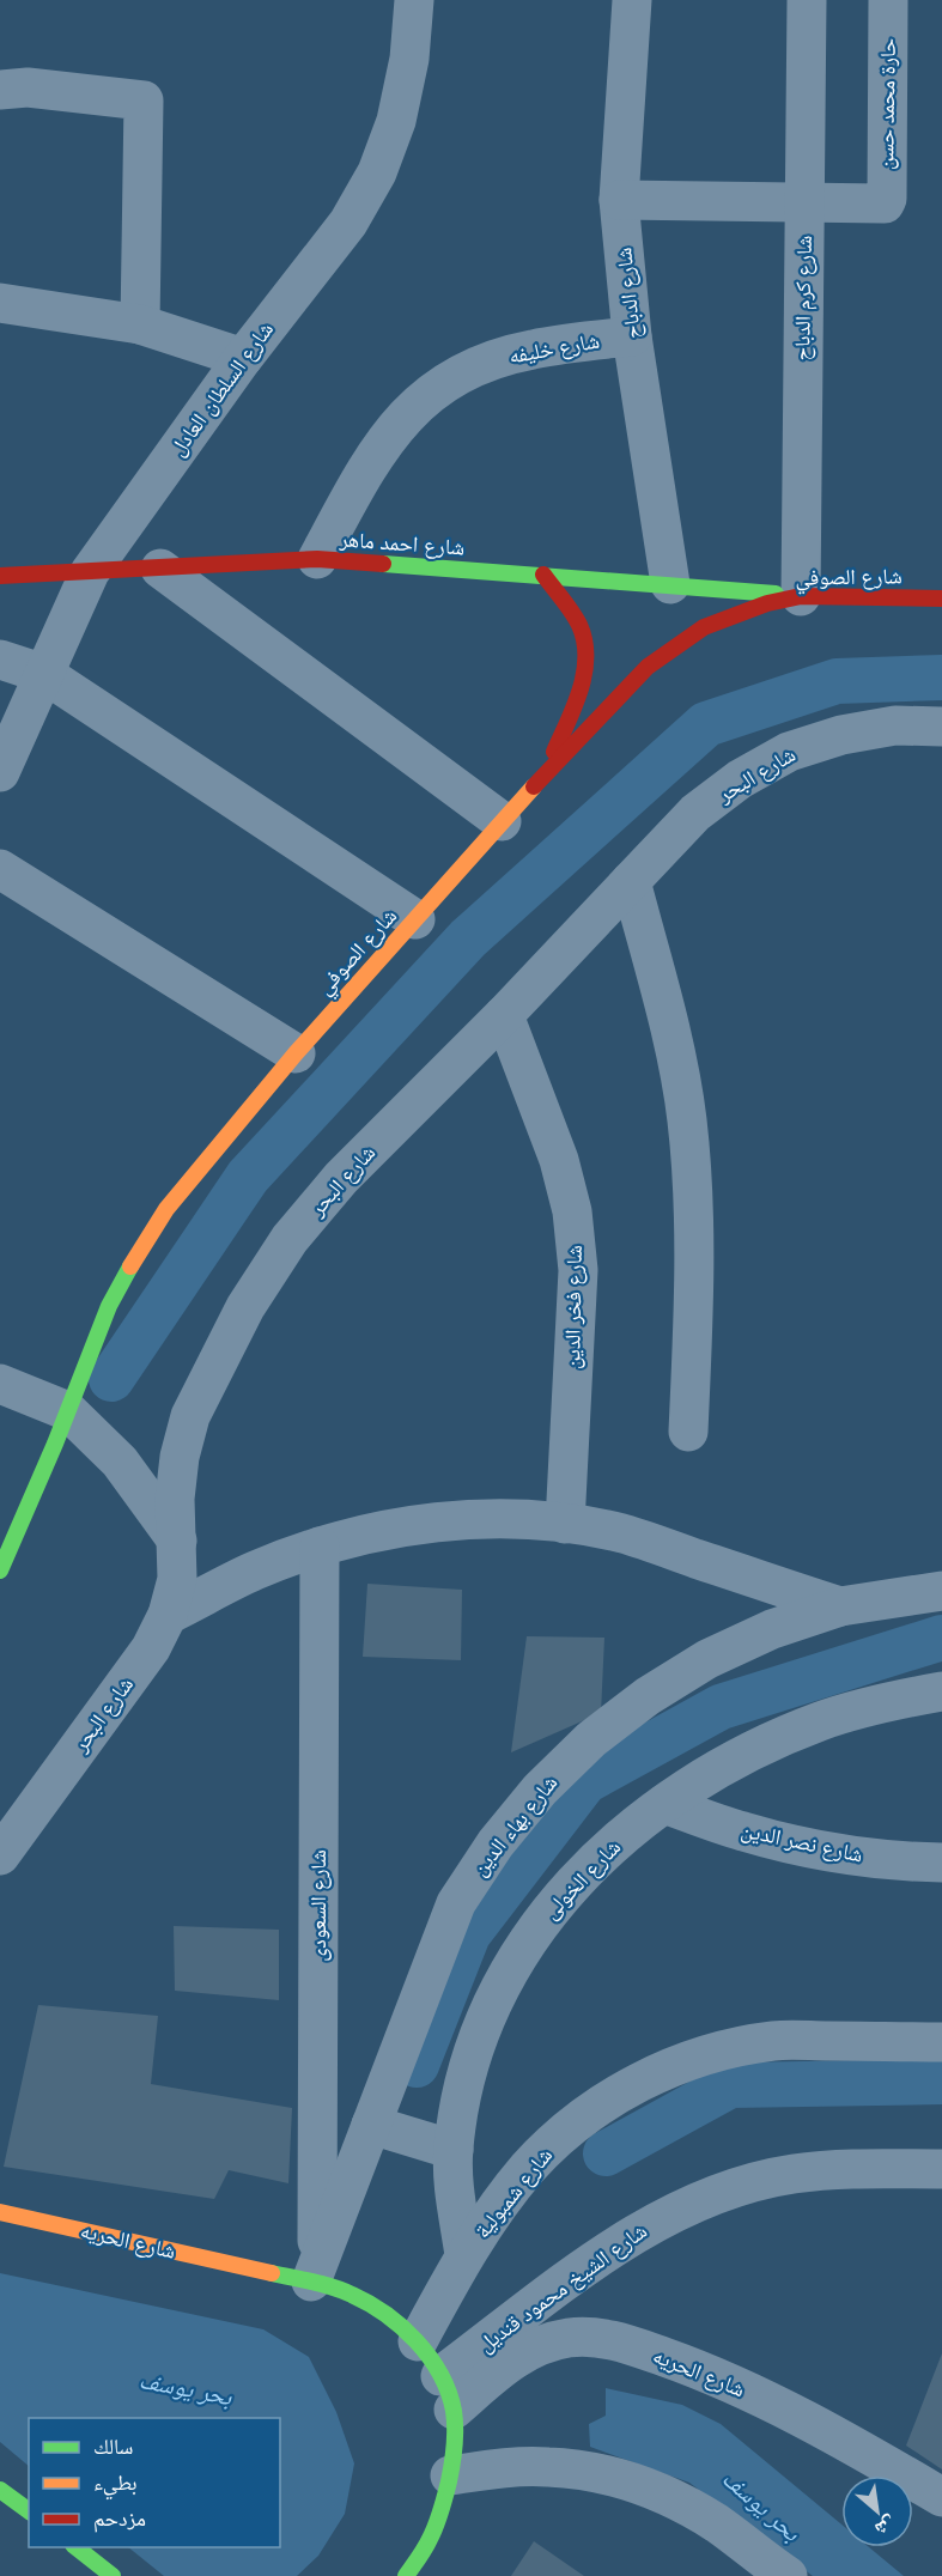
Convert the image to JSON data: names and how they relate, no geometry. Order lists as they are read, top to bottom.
{
  "streets": {
    "street": [
      "حارة محمد حسن",
      "شارع الدباح",
      "شارع كرم الدباح",
      "شارع خليفه",
      "شارع السلطان العادل",
      "شارع احمد ماهر",
      "شارع الصوفي",
      "شارع البحر",
      "شارع فخر الدين",
      "شارع بهاء الدين",
      "شارع نصر الدين",
      "شارع الخولى",
      "شارع السعودى",
      "شارع شمبولية",
      "شارع الحريه",
      "شارع الشيخ محمود قنديل"
    ]
  },
  "crossings": [
    ["حارة محمد حسن", "شارع كرم الدباح"],
    ["شارع الدباح", "شارع خليفه"],
    ["شارع الدباح", "شارع احمد ماهر"],
    ["شارع كرم الدباح", "شارع احمد ماهر"],
    ["شارع كرم الدباح", "شارع الصوفي"],
    ["شارع خليفه", "شارع احمد ماهر"],
    ["شارع السلطان العادل", "شارع احمد ماهر"],
    ["شارع احمد ماهر", "شارع الصوفي"],
    ["شارع البحر", "شارع فخر الدين"],
    ["شارع بهاء الدين", "شارع السعودى"],
    ["شارع بهاء الدين", "شارع الحريه"],
    ["شارع نصر الدين", "شارع الخولى"],
    ["شارع الخولى", "شارع شمبولية"],
    ["شارع السعودى", "شارع الحريه"],
    ["شارع شمبولية", "شارع الحريه"],
    ["شارع الحريه", "شارع الشيخ محمود قنديل"]
  ],
  "water": ["بحر يوسف"],
  "legend": ["سالك", "بطيء", "مزدحم"],
  "north": "bottom right"
}
